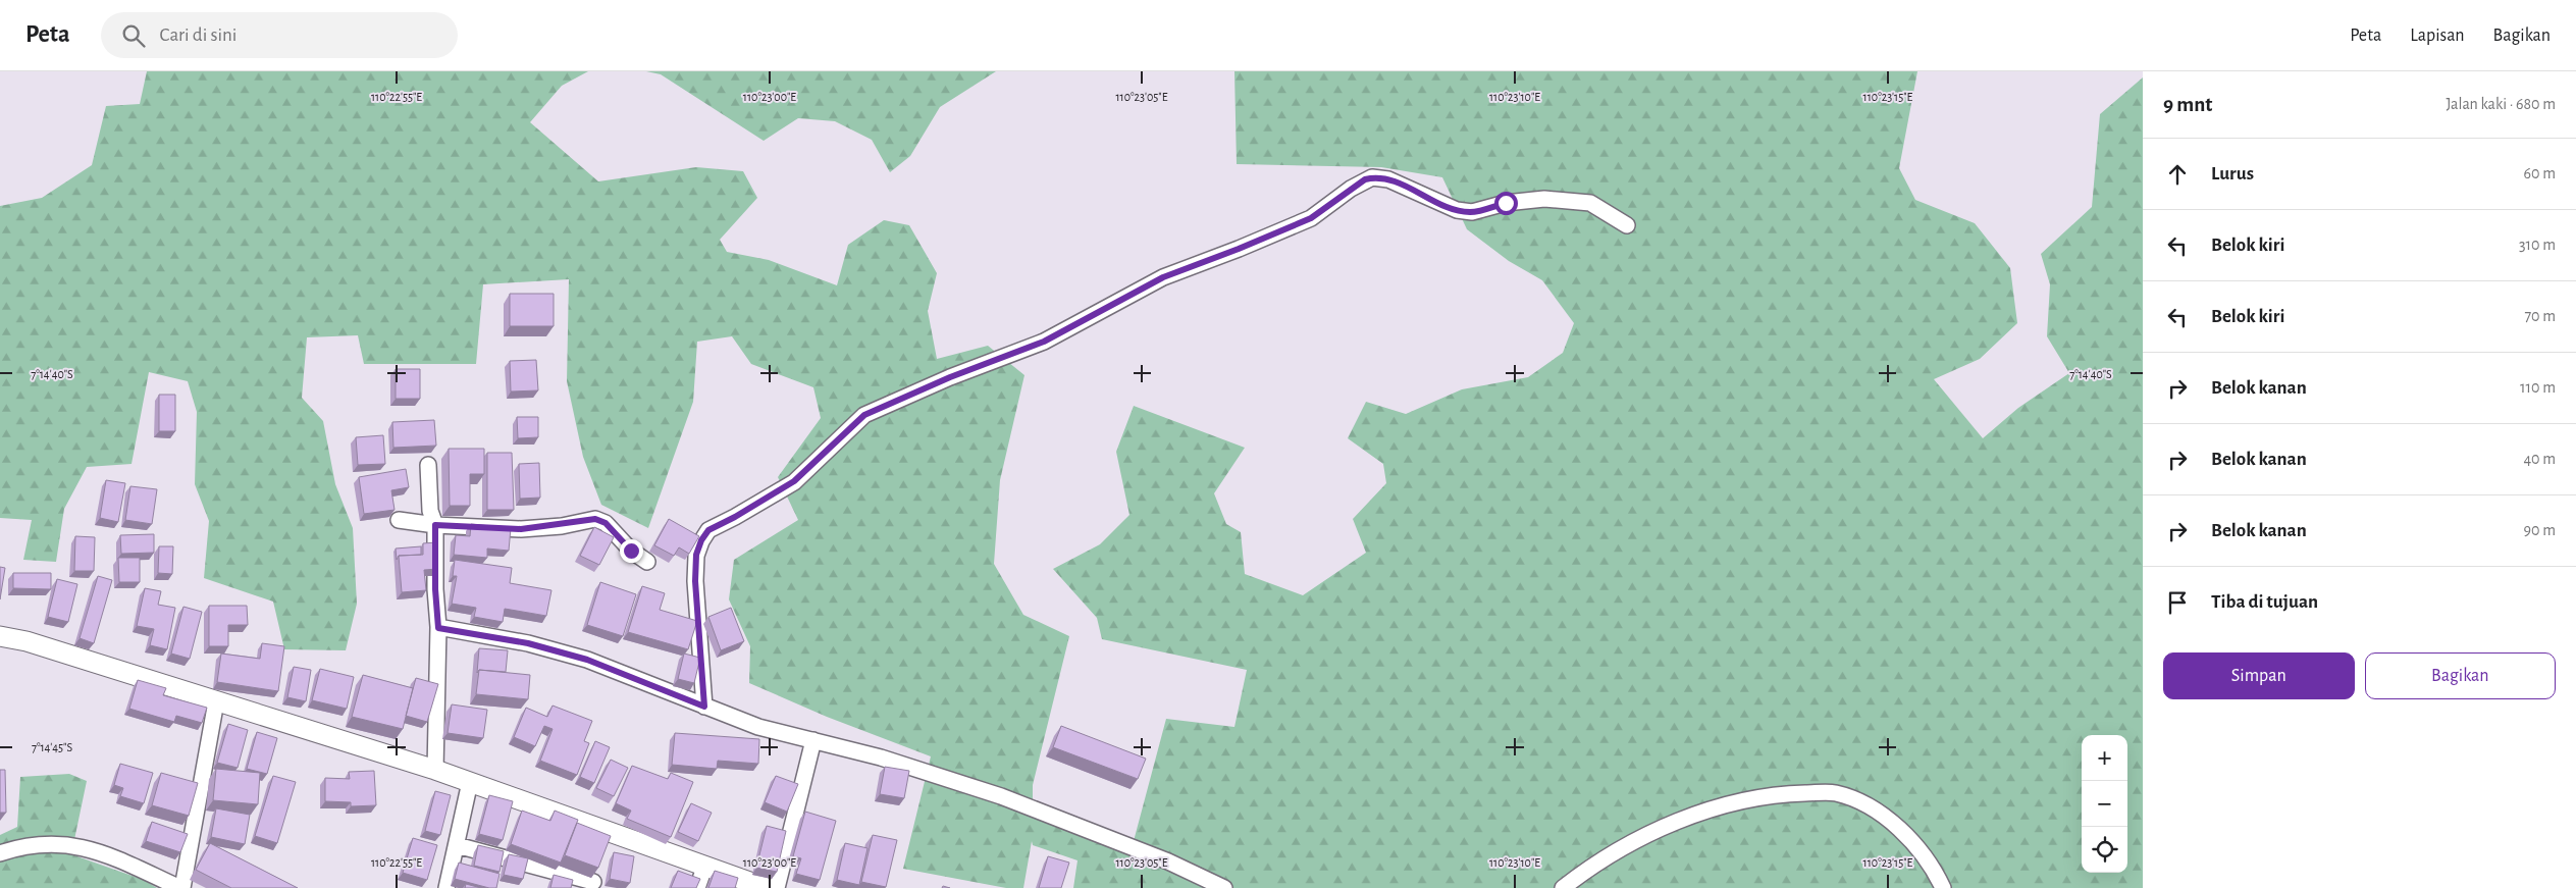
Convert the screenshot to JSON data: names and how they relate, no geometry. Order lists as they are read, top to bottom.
{
  "page": {
    "header": "Peta",
    "search": "Cari di sini",
    "nav": ["Peta", "Lapisan", "Bagikan"],
    "heading": ["9 mnt", "Jalan kaki · 680 m"],
    "list": [
      ["Lurus", "60 m"],
      ["Belok kiri", "310 m"],
      ["Belok kiri", "70 m"],
      ["Belok kanan", "110 m"],
      ["Belok kanan", "40 m"],
      ["Belok kanan", "90 m"],
      "Tiba di tujuan"
    ],
    "buttons": ["Simpan", "Bagikan"],
    "map_buttons": ["+", "−"]
  },
  "coordinates": [
    "110°22'55\"E",
    "110°23'00\"E",
    "110°23'05\"E",
    "110°23'10\"E",
    "110°23'15\"E",
    "7°14'40\"S",
    "7°14'45\"S"
  ]
}
